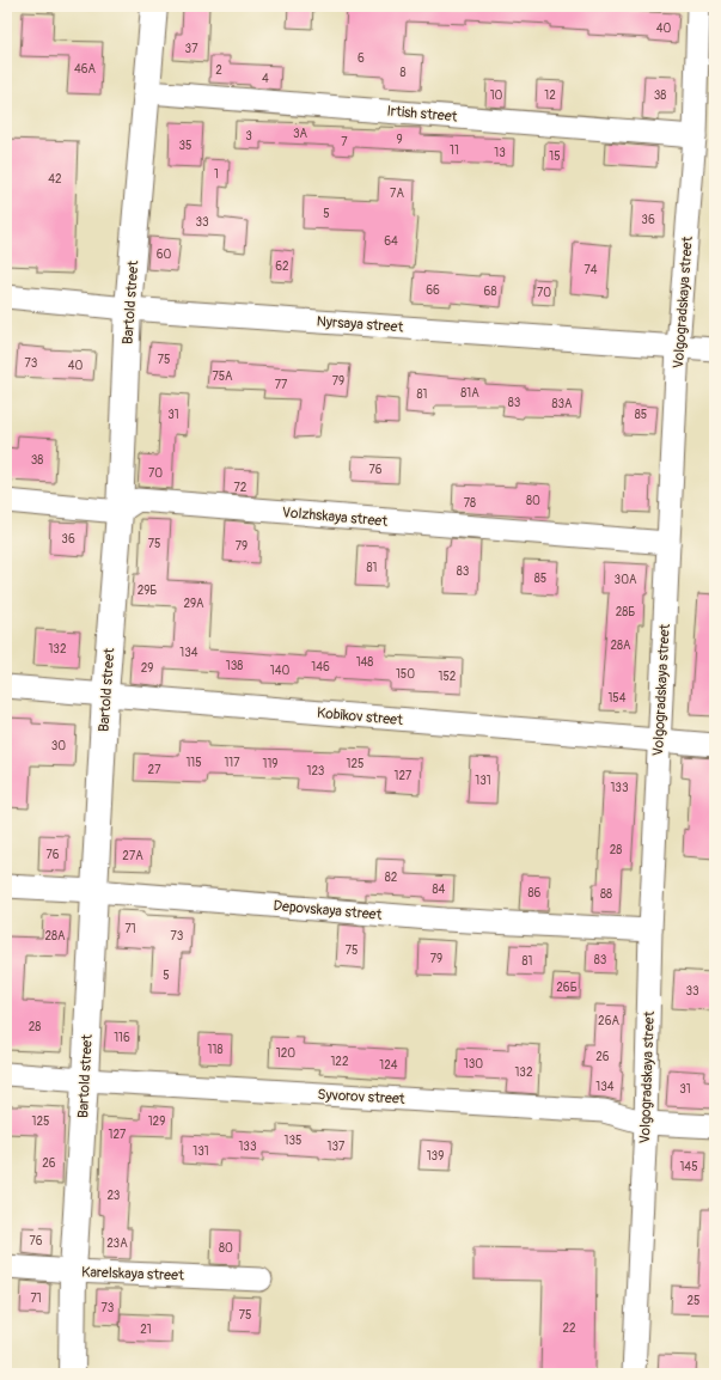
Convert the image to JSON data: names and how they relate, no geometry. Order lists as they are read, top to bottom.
{
  "streets": {
    "street": [
      "Irtish street",
      "Bartold street",
      "Volgogradskaya street",
      "Nyrsaya street",
      "Volzhskaya street",
      "Kobikov street",
      "Depovskaya street",
      "Syvorov street",
      "Karelskaya street"
    ]
  },
  "crossings": [
    ["Irtish street", "Bartold street"],
    ["Irtish street", "Volgogradskaya street"],
    ["Bartold street", "Nyrsaya street"],
    ["Bartold street", "Volzhskaya street"],
    ["Bartold street", "Kobikov street"],
    ["Bartold street", "Depovskaya street"],
    ["Bartold street", "Syvorov street"],
    ["Bartold street", "Karelskaya street"],
    ["Volgogradskaya street", "Nyrsaya street"],
    ["Volgogradskaya street", "Volzhskaya street"],
    ["Volgogradskaya street", "Kobikov street"],
    ["Volgogradskaya street", "Depovskaya street"],
    ["Volgogradskaya street", "Syvorov street"]
  ],
  "house_numbers": [
    "40",
    "37",
    "6",
    "46А",
    "2",
    "8",
    "4",
    "10",
    "12",
    "38",
    "3А",
    "3",
    "9",
    "7",
    "35",
    "11",
    "13",
    "15",
    "1",
    "42",
    "7А",
    "5",
    "36",
    "33",
    "64",
    "60",
    "62",
    "74",
    "66",
    "68",
    "70",
    "75",
    "73",
    "40",
    "75А",
    "79",
    "77",
    "81А",
    "81",
    "83",
    "83А",
    "31",
    "85",
    "38",
    "76",
    "70",
    "72",
    "80",
    "78",
    "36",
    "75",
    "79",
    "81",
    "83",
    "85",
    "30А",
    "29Б",
    "29А",
    "28Б",
    "28А",
    "132",
    "134",
    "148",
    "138",
    "146",
    "29",
    "140",
    "150",
    "152",
    "154",
    "30",
    "115",
    "117",
    "119",
    "125",
    "27",
    "123",
    "127",
    "131",
    "133",
    "28",
    "76",
    "27А",
    "82",
    "84",
    "86",
    "88",
    "71",
    "28А",
    "73",
    "75",
    "79",
    "83",
    "81",
    "5",
    "26Б",
    "33",
    "26А",
    "28",
    "116",
    "118",
    "120",
    "26",
    "122",
    "130",
    "124",
    "132",
    "134",
    "31",
    "125",
    "129",
    "127",
    "135",
    "133",
    "137",
    "131",
    "139",
    "26",
    "145",
    "23",
    "76",
    "23А",
    "80",
    "71",
    "25",
    "73",
    "75",
    "22",
    "21"
  ]
}
